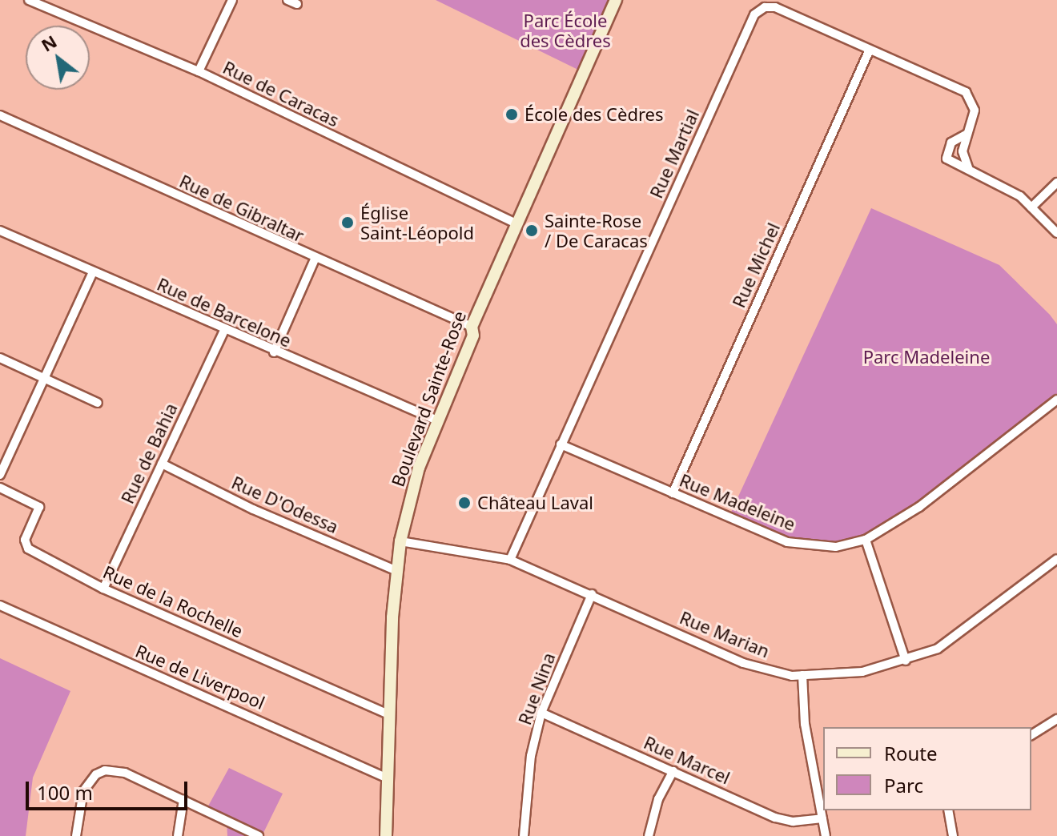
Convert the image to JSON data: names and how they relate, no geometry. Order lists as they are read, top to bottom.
{
  "streets": {
    "street": [
      "Rue de Caracas",
      "Rue Martial",
      "Rue de Gibraltar",
      "Rue Michel",
      "Rue de Barcelone",
      "Boulevard Sainte-Rose",
      "Rue de Bahia",
      "Rue Madeleine",
      "Rue D'Odessa",
      "Rue de la Rochelle",
      "Rue Marian",
      "Rue de Liverpool",
      "Rue Nina",
      "Rue Marcel"
    ]
  },
  "crossings": [
    ["Rue de Caracas", "Boulevard Sainte-Rose"],
    ["Rue Martial", "Rue Michel"],
    ["Rue Martial", "Rue Madeleine"],
    ["Rue Martial", "Rue Marian"],
    ["Rue de Gibraltar", "Boulevard Sainte-Rose"],
    ["Rue Michel", "Rue Madeleine"],
    ["Rue de Barcelone", "Boulevard Sainte-Rose"],
    ["Rue de Barcelone", "Rue de Bahia"],
    ["Boulevard Sainte-Rose", "Rue D'Odessa"],
    ["Boulevard Sainte-Rose", "Rue de la Rochelle"],
    ["Boulevard Sainte-Rose", "Rue Marian"],
    ["Boulevard Sainte-Rose", "Rue de Liverpool"],
    ["Rue de Bahia", "Rue D'Odessa"],
    ["Rue de Bahia", "Rue de la Rochelle"],
    ["Rue Marian", "Rue Nina"],
    ["Rue Nina", "Rue Marcel"]
  ],
  "parks": ["Parc École des Cèdres", "Parc Madeleine"],
  "places": [
    "École des Cèdres",
    "Église Saint-Léopold",
    "Sainte-Rose / De Caracas",
    "Château Laval"
  ],
  "legend": ["Route", "Parc"],
  "scale_bar": "100 m",
  "north": "top left"
}
